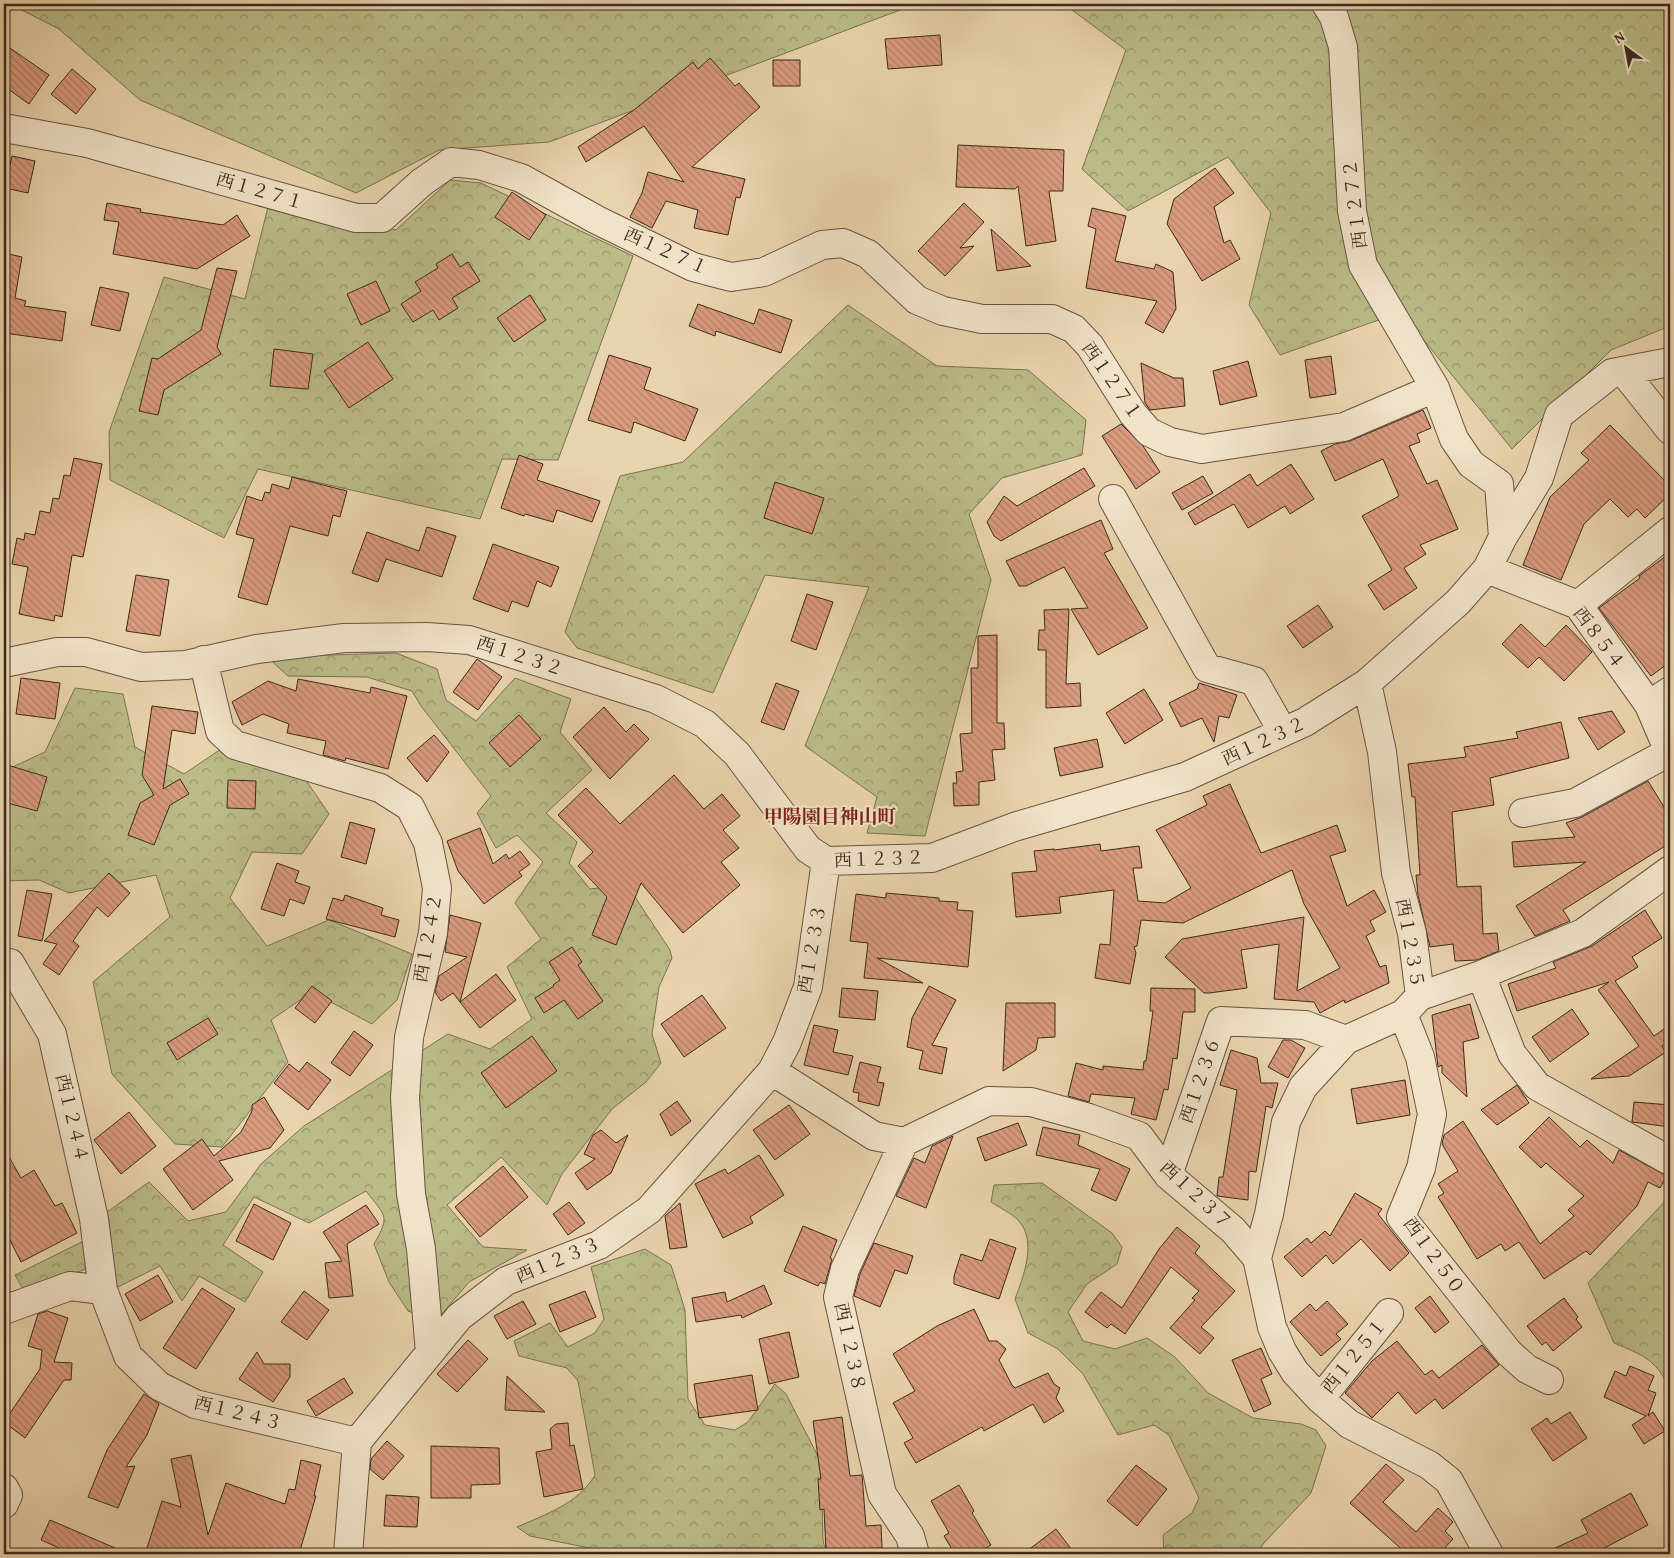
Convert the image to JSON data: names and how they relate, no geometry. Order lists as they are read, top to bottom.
{
  "streets": {
    "street": [
      "西１２７１",
      "西１２７２",
      "西８５４",
      "西１２３２",
      "西１２４２",
      "西１２３５",
      "西１２３３",
      "西１２３６",
      "西１２４４",
      "西１２３７",
      "西１２５０",
      "西１２３８",
      "西１２５１",
      "西１２４３"
    ]
  },
  "crossings": [
    ["西１２７１", "西１２７２"],
    ["西８５４", "西１２３２"],
    ["西１２３２", "西１２４２"],
    ["西１２３２", "西１２３５"],
    ["西１２３２", "西１２３３"],
    ["西１２４２", "西１２３３"],
    ["西１２３５", "西１２３６"],
    ["西１２３５", "西１２３７"],
    ["西１２３５", "西１２５０"],
    ["西１２３３", "西１２４３"],
    ["西１２３６", "西１２３７"],
    ["西１２４４", "西１２４３"],
    ["西１２３７", "西１２３８"],
    ["西１２３７", "西１２５１"]
  ],
  "districts": ["甲陽園目神山町"],
  "north": "top left"
}
